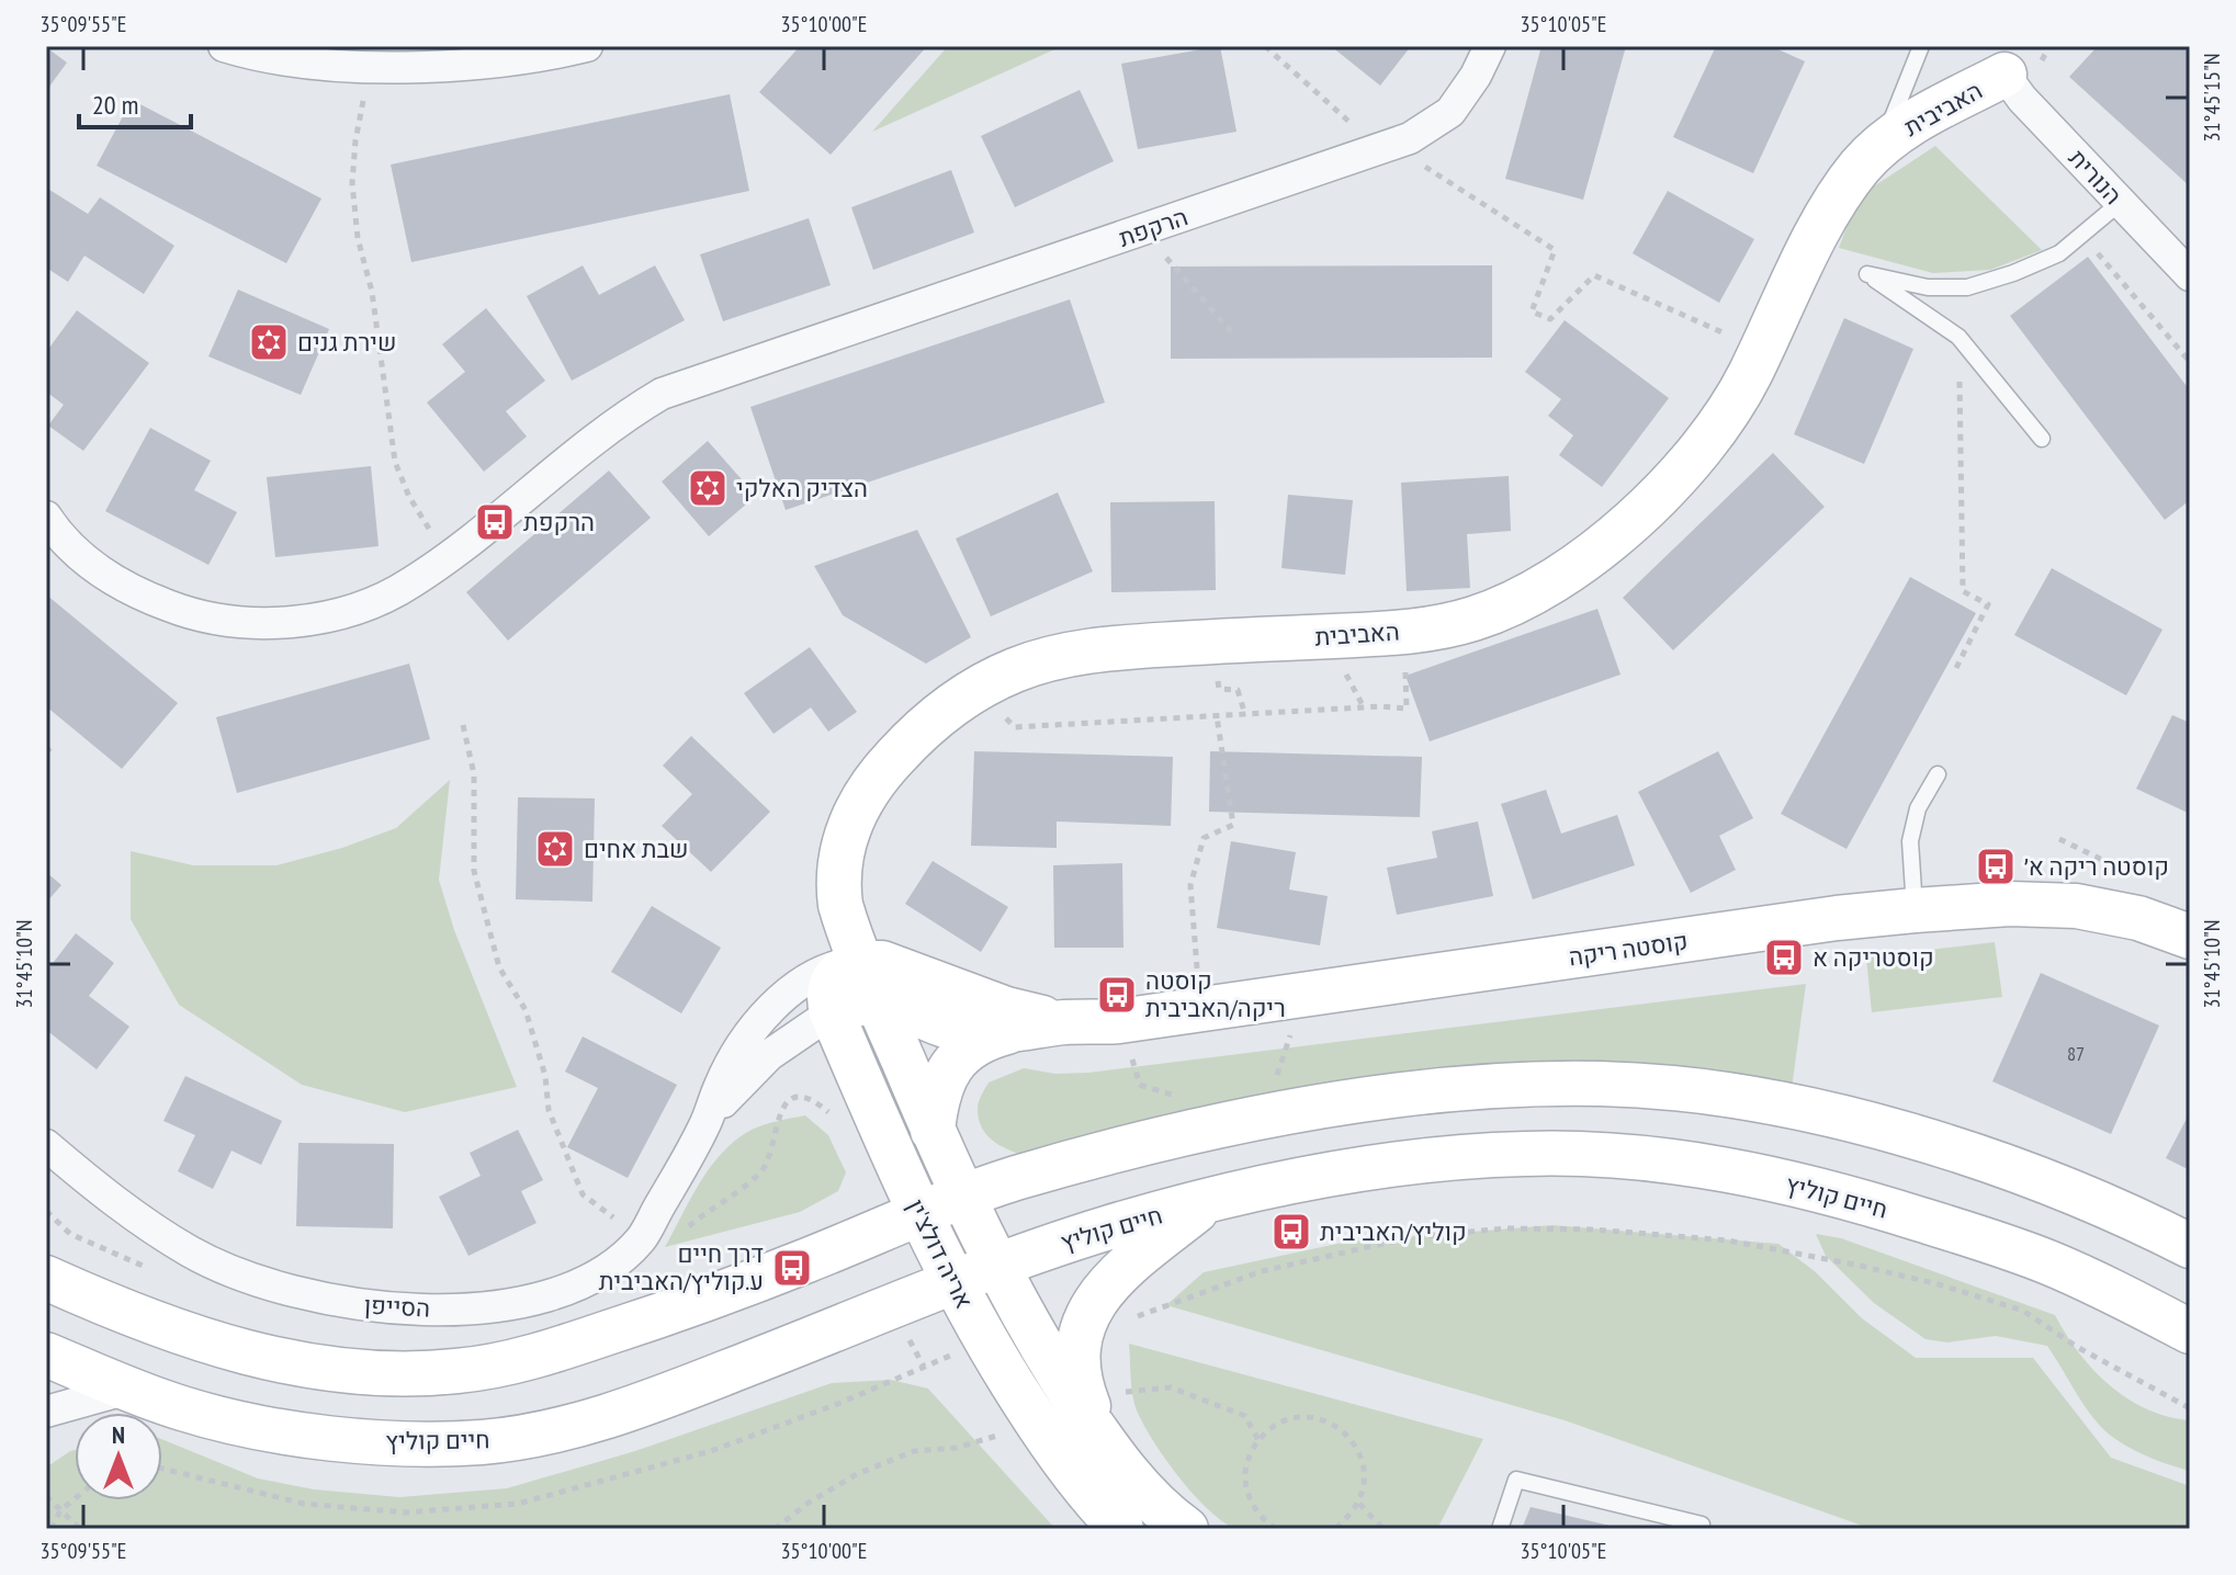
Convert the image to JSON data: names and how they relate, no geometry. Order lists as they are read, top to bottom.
{
  "streets": {
    "main road": [
      "האביבית",
      "קוסטה ריקה",
      "חיים קוליץ",
      "אריה דולצ'ין",
      "הסייפן"
    ],
    "street": ["הנורית", "הרקפת"]
  },
  "crossings": [
    ["האביבית", "הנורית"],
    ["האביבית", "קוסטה ריקה"],
    ["האביבית", "אריה דולצ'ין"],
    ["האביבית", "הסייפן"],
    ["קוסטה ריקה", "אריה דולצ'ין"],
    ["קוסטה ריקה", "הסייפן"],
    ["חיים קוליץ", "אריה דולצ'ין"],
    ["אריה דולצ'ין", "הסייפן"]
  ],
  "places": {
    "synagogue": ["שירת גנים", "הצדיק האלקי", "שבת אחים"],
    "bus stop": [
      "הרקפת",
      "קוסטה ריקה א׳",
      "קוסטריקה א",
      "קוסטה ריקה/האביבית",
      "קוליץ/האביבית",
      "דרך חיים ע.קוליץ/האביבית"
    ]
  },
  "house_numbers": ["87"],
  "scale_bar": "20 m",
  "north": "top",
  "coordinates": [
    "35°09'55\"E",
    "35°10'00\"E",
    "35°10'05\"E",
    "31°45'15\"N",
    "31°45'10\"N"
  ]
}
